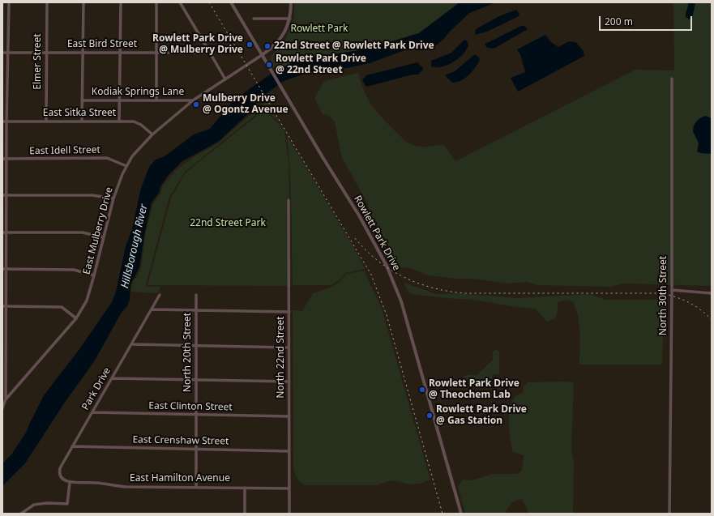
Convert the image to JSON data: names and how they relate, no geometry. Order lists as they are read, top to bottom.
{
  "streets": {
    "street": [
      "East Bird Street",
      "Elmer Street",
      "Kodiak Springs Lane",
      "East Sitka Street",
      "East Idell Street",
      "East Mulberry Drive",
      "Rowlett Park Drive",
      "North 30th Street",
      "North 20th Street",
      "North 22nd Street",
      "Park Drive",
      "East Clinton Street",
      "East Crenshaw Street",
      "East Hamilton Avenue"
    ]
  },
  "crossings": [
    ["East Bird Street", "Elmer Street"],
    ["Elmer Street", "East Sitka Street"],
    ["Kodiak Springs Lane", "East Mulberry Drive"],
    ["East Sitka Street", "East Mulberry Drive"],
    ["East Idell Street", "East Mulberry Drive"],
    ["East Mulberry Drive", "Rowlett Park Drive"],
    ["North 20th Street", "East Clinton Street"],
    ["North 20th Street", "East Crenshaw Street"],
    ["North 20th Street", "East Hamilton Avenue"],
    ["North 22nd Street", "East Clinton Street"],
    ["North 22nd Street", "East Crenshaw Street"],
    ["North 22nd Street", "East Hamilton Avenue"],
    ["Park Drive", "East Clinton Street"],
    ["Park Drive", "East Crenshaw Street"],
    ["Park Drive", "East Hamilton Avenue"]
  ],
  "water": ["Hillsborough River"],
  "parks": ["Rowlett Park", "22nd Street Park"],
  "places": [
    "Rowlett Park Drive @ Mulberry Drive",
    "22nd Street @ Rowlett Park Drive",
    "Rowlett Park Drive @ 22nd Street",
    "Mulberry Drive @ Ogontz Avenue",
    "Rowlett Park Drive @ Theochem Lab",
    "Rowlett Park Drive @ Gas Station"
  ],
  "scale_bar": "200 m"
}
